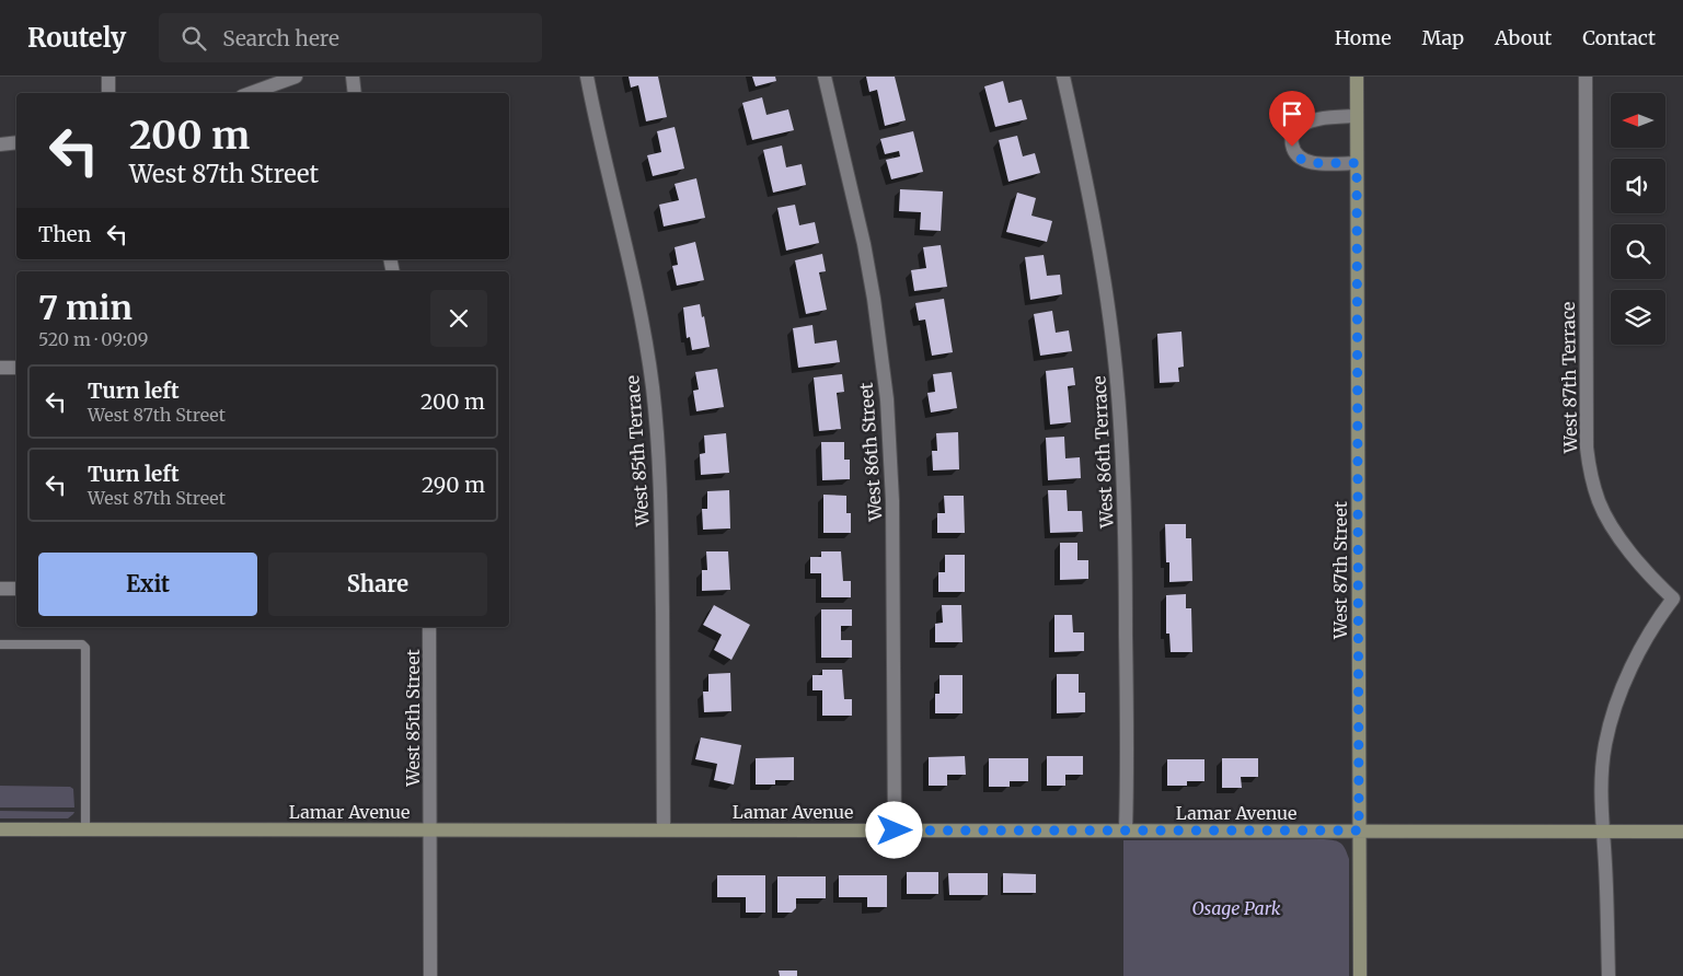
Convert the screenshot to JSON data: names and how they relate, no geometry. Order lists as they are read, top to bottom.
{
  "streets": {
    "street": [
      "West 87th Terrace",
      "West 85th Terrace",
      "West 86th Street",
      "West 86th Terrace",
      "West 87th Street",
      "West 85th Street",
      "Lamar Avenue"
    ]
  },
  "crossings": [
    ["West 87th Terrace", "Lamar Avenue"],
    ["West 85th Terrace", "Lamar Avenue"],
    ["West 86th Street", "Lamar Avenue"],
    ["West 86th Terrace", "Lamar Avenue"],
    ["West 87th Street", "Lamar Avenue"],
    ["West 85th Street", "Lamar Avenue"]
  ],
  "parks": ["Osage Park"],
  "north": "left",
  "page": {
    "header": "Routely",
    "search": "Search here",
    "nav": [
      "Home",
      "Map",
      "About",
      "Contact"
    ],
    "turn": ["200 m", "West 87th Street"],
    "then": "Then",
    "heading": ["7 min", "520 m · 09:09"],
    "list": [
      {
        "name": "Turn left",
        "note": "West 87th Street",
        "value": "200 m"
      },
      {
        "name": "Turn left",
        "note": "West 87th Street",
        "value": "290 m"
      }
    ],
    "buttons": ["Exit", "Share"]
  }
}
